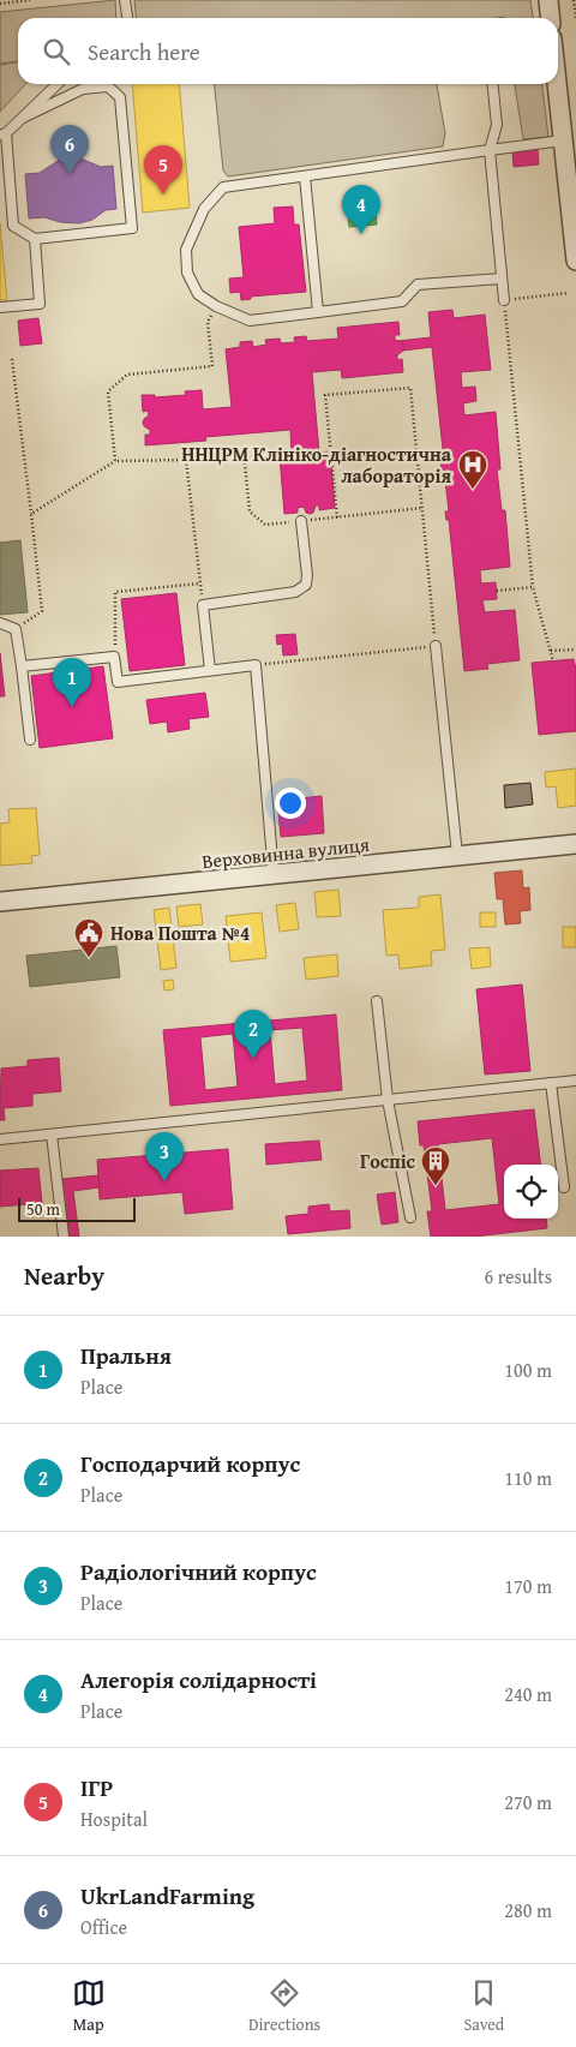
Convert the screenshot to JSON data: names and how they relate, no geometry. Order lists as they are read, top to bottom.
{
  "streets": {
    "street": ["Верховинна вулиця"]
  },
  "places": {
    "hospital": ["ННЦРМ Клініко-діагностична лабораторія"],
    "public building": ["Нова Пошта №4"],
    "building": ["Госпіс"]
  },
  "scale_bar": "50 m",
  "page": {
    "search": "Search here",
    "pins": [
      "6",
      "5",
      "4",
      "1",
      "2",
      "3"
    ],
    "scale": "50 m",
    "heading": ["Nearby", "6 results"],
    "list": [
      {
        "mark": "1",
        "name": "Пральня",
        "note": "Place",
        "value": "100 m"
      },
      {
        "mark": "2",
        "name": "Господарчий корпус",
        "note": "Place",
        "value": "110 m"
      },
      {
        "mark": "3",
        "name": "Радіологічний корпус",
        "note": "Place",
        "value": "170 m"
      },
      {
        "mark": "4",
        "name": "Алегорія солідарності",
        "note": "Place",
        "value": "240 m"
      },
      {
        "mark": "5",
        "name": "ІГР",
        "note": "Hospital",
        "value": "270 m"
      },
      {
        "mark": "6",
        "name": "UkrLandFarming",
        "note": "Office",
        "value": "280 m"
      }
    ],
    "nav": ["Map", "Directions", "Saved"]
  }
}
